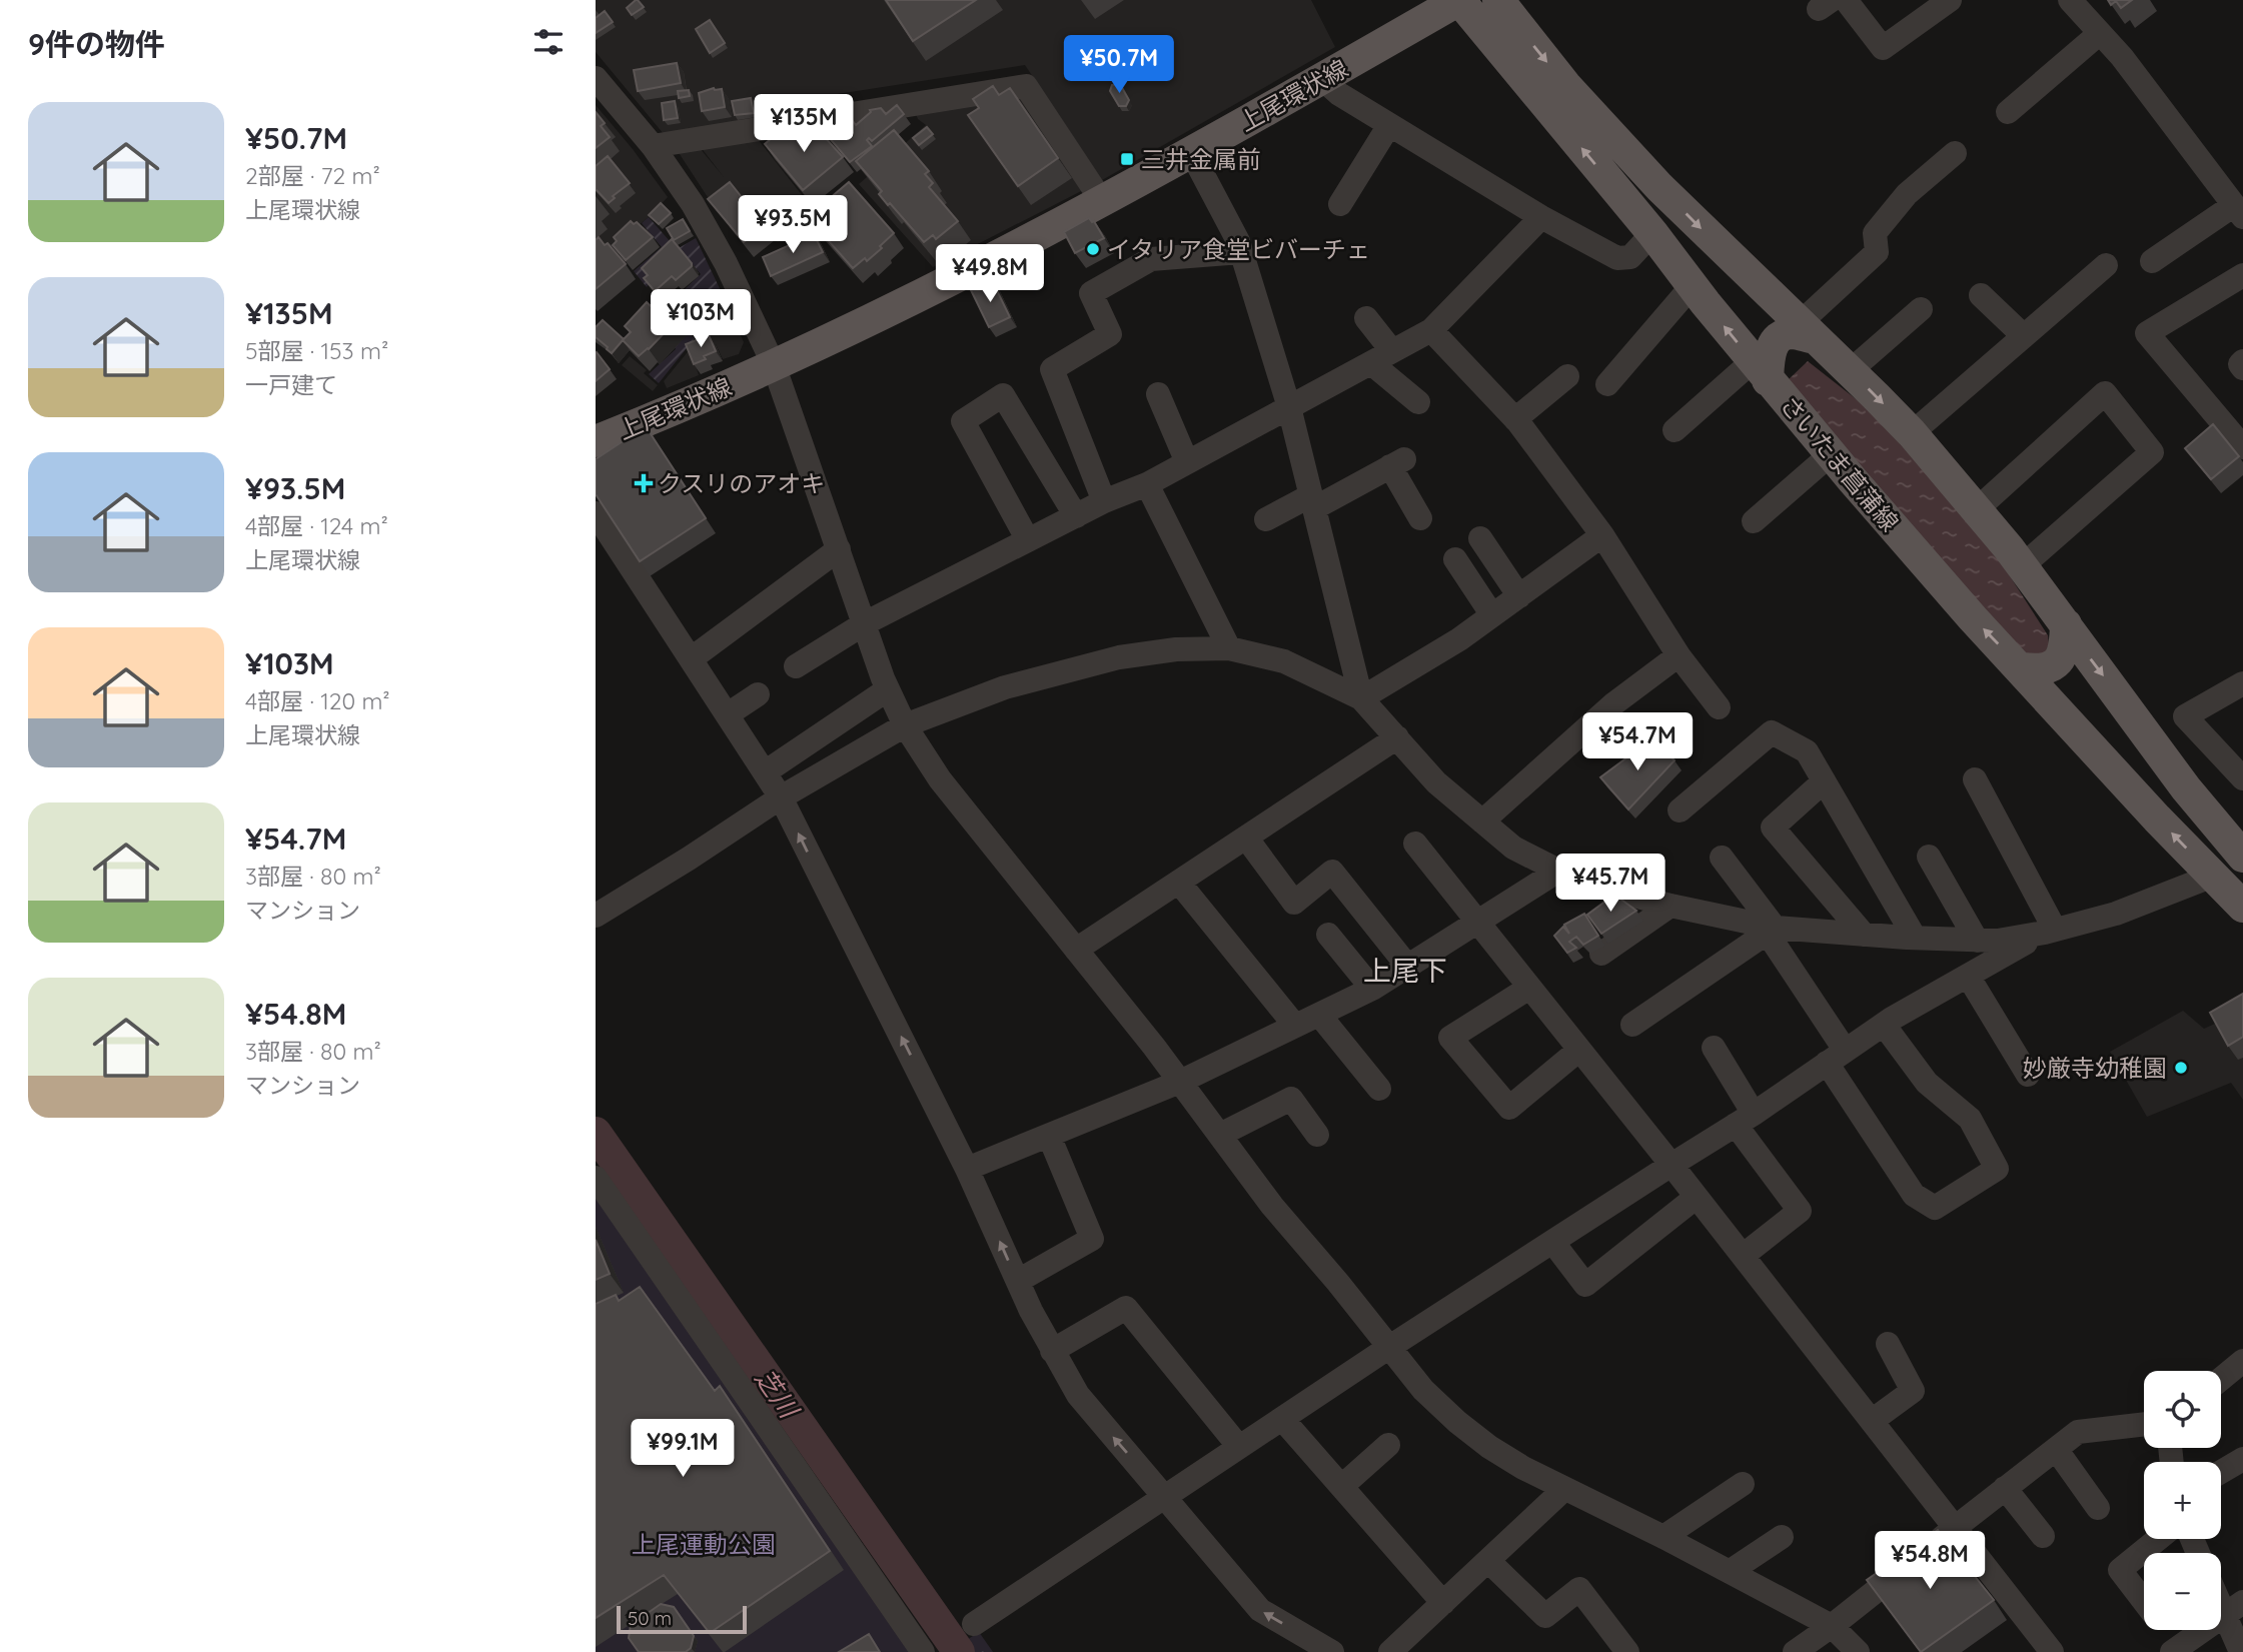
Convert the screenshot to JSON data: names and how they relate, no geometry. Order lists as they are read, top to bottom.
{
  "streets": {
    "main road": ["上尾環状線", "さいたま菖蒲線"]
  },
  "crossings": [
    ["上尾環状線", "さいたま菖蒲線"]
  ],
  "districts": ["上尾下"],
  "water": ["芝川"],
  "parks": ["上尾運動公園"],
  "places": {
    "transit": ["三井金属前"],
    "other": ["イタリア食堂ビバーチェ", "妙厳寺幼稚園"],
    "health": ["クスリのアオキ"]
  },
  "scale_bar": "50 m",
  "page": {
    "heading": "9件の物件",
    "price": [
      "¥50.7M",
      "¥135M",
      "¥93.5M",
      "¥49.8M",
      "¥103M",
      "¥54.7M",
      "¥45.7M",
      "¥99.1M",
      "¥54.8M"
    ],
    "list": [
      {
        "name": "¥50.7M",
        "note": "2部屋 · 72 m² · 上尾環状線"
      },
      {
        "name": "¥135M",
        "note": "5部屋 · 153 m² · 一戸建て"
      },
      {
        "name": "¥93.5M",
        "note": "4部屋 · 124 m² · 上尾環状線"
      },
      {
        "name": "¥103M",
        "note": "4部屋 · 120 m² · 上尾環状線"
      },
      {
        "name": "¥54.7M",
        "note": "3部屋 · 80 m² · マンション"
      },
      {
        "name": "¥54.8M",
        "note": "3部屋 · 80 m² · マンション"
      }
    ],
    "map_buttons": ["+", "−"],
    "scale": "50 m"
  }
}
